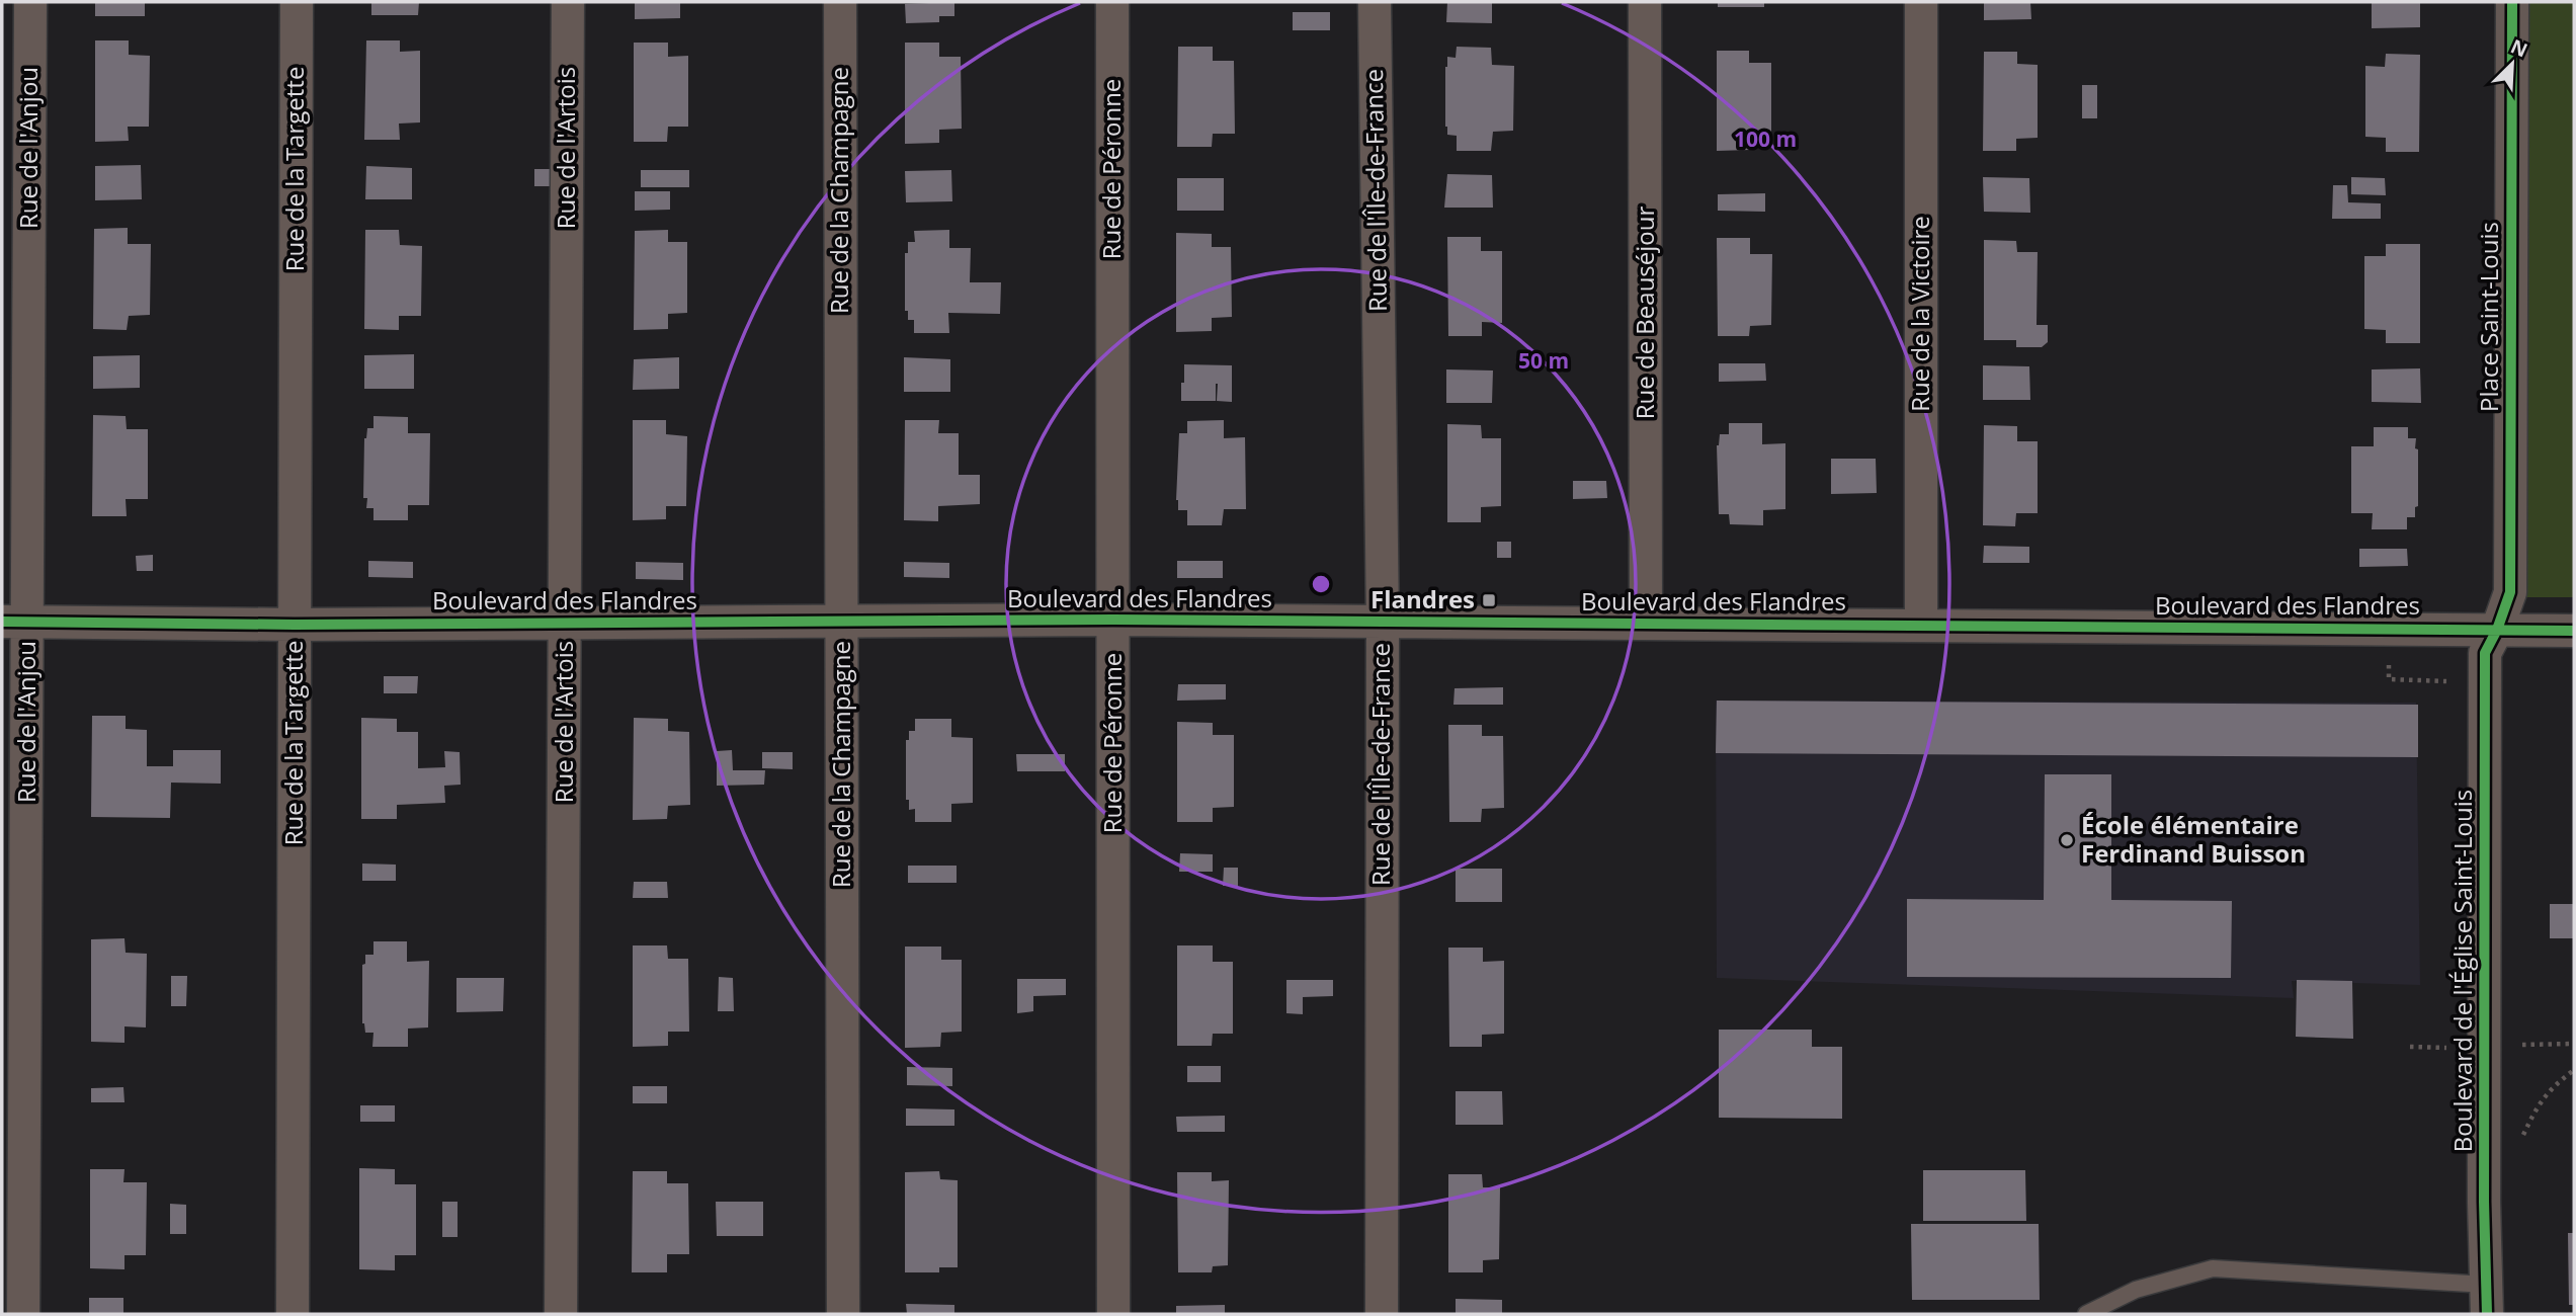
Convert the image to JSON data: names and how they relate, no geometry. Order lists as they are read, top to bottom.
{
  "streets": {
    "street": [
      "Rue de l'Anjou",
      "Rue de l'Artois",
      "Rue de la Targette",
      "Rue de Péronne",
      "Rue de la Champagne",
      "Rue de l'Île-de-France",
      "Rue de Beauséjour",
      "Rue de la Victoire",
      "Place Saint-Louis",
      "Boulevard des Flandres",
      "Boulevard de l'Église Saint-Louis"
    ]
  },
  "crossings": [
    ["Rue de l'Anjou", "Boulevard des Flandres"],
    ["Rue de l'Artois", "Boulevard des Flandres"],
    ["Rue de la Targette", "Boulevard des Flandres"],
    ["Rue de Péronne", "Boulevard des Flandres"],
    ["Rue de la Champagne", "Boulevard des Flandres"],
    ["Rue de l'Île-de-France", "Boulevard des Flandres"],
    ["Rue de Beauséjour", "Boulevard des Flandres"],
    ["Rue de la Victoire", "Boulevard des Flandres"],
    ["Place Saint-Louis", "Boulevard des Flandres"],
    ["Place Saint-Louis", "Boulevard de l'Église Saint-Louis"],
    ["Boulevard des Flandres", "Boulevard de l'Église Saint-Louis"]
  ],
  "places": {
    "transit": ["Flandres"],
    "other": ["École élémentaire Ferdinand Buisson"]
  },
  "north": "top right",
  "rings": ["100 m", "50 m"]
}
